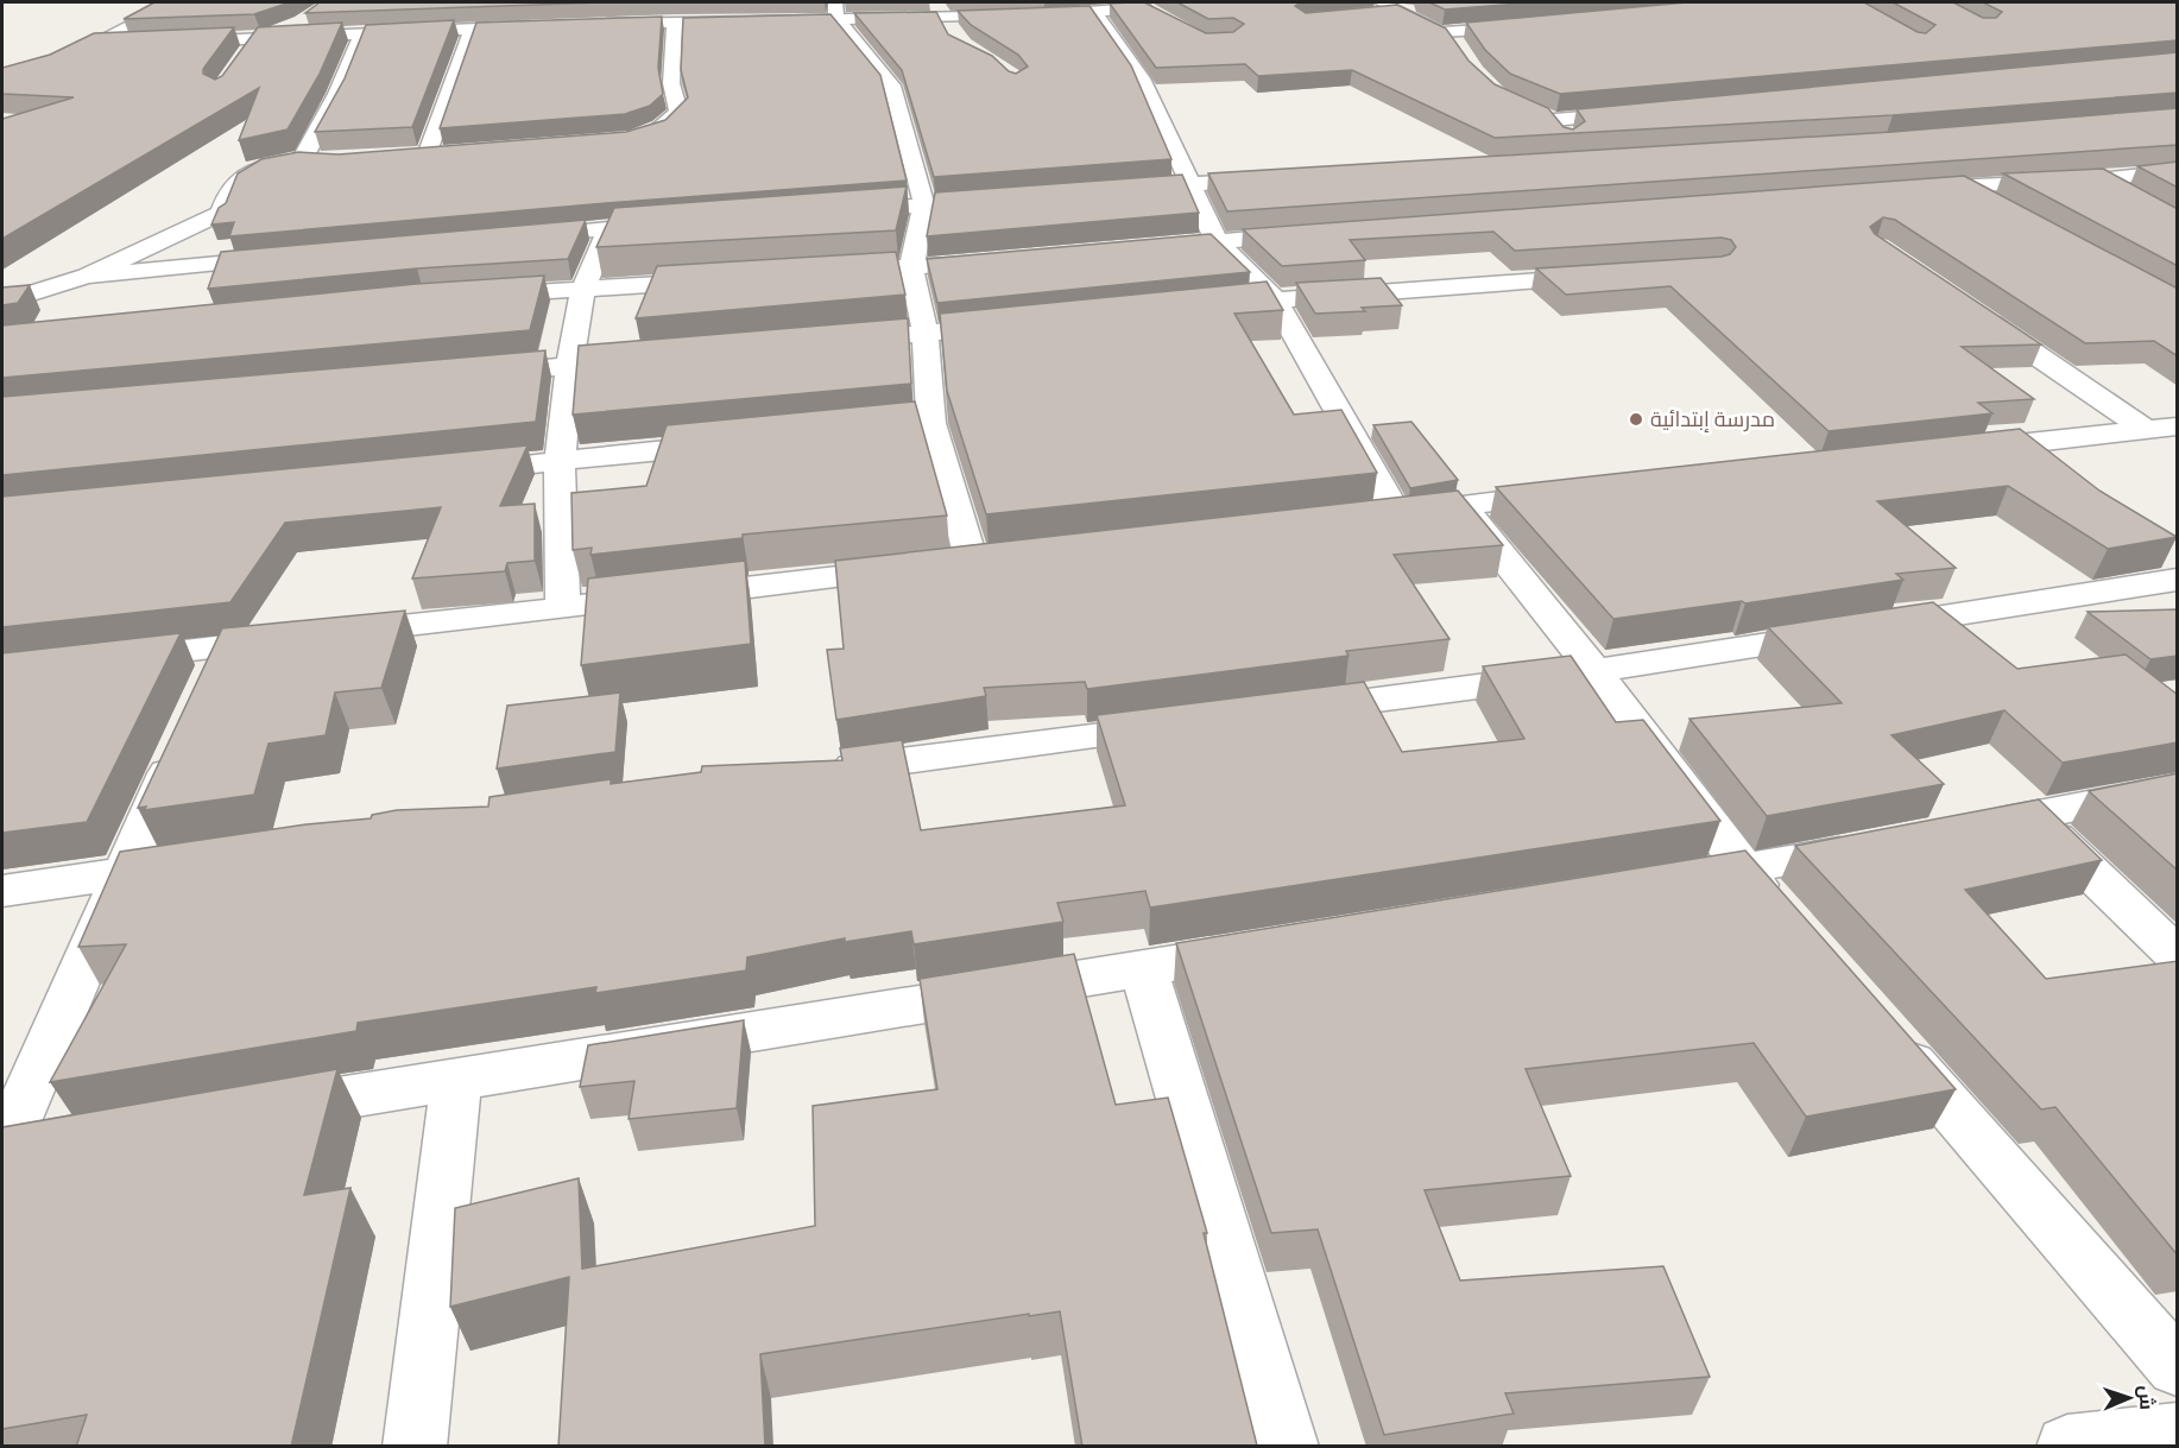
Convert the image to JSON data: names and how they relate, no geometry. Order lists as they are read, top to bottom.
{
  "places": ["مدرسة إبتدائية"],
  "north": "right"
}
